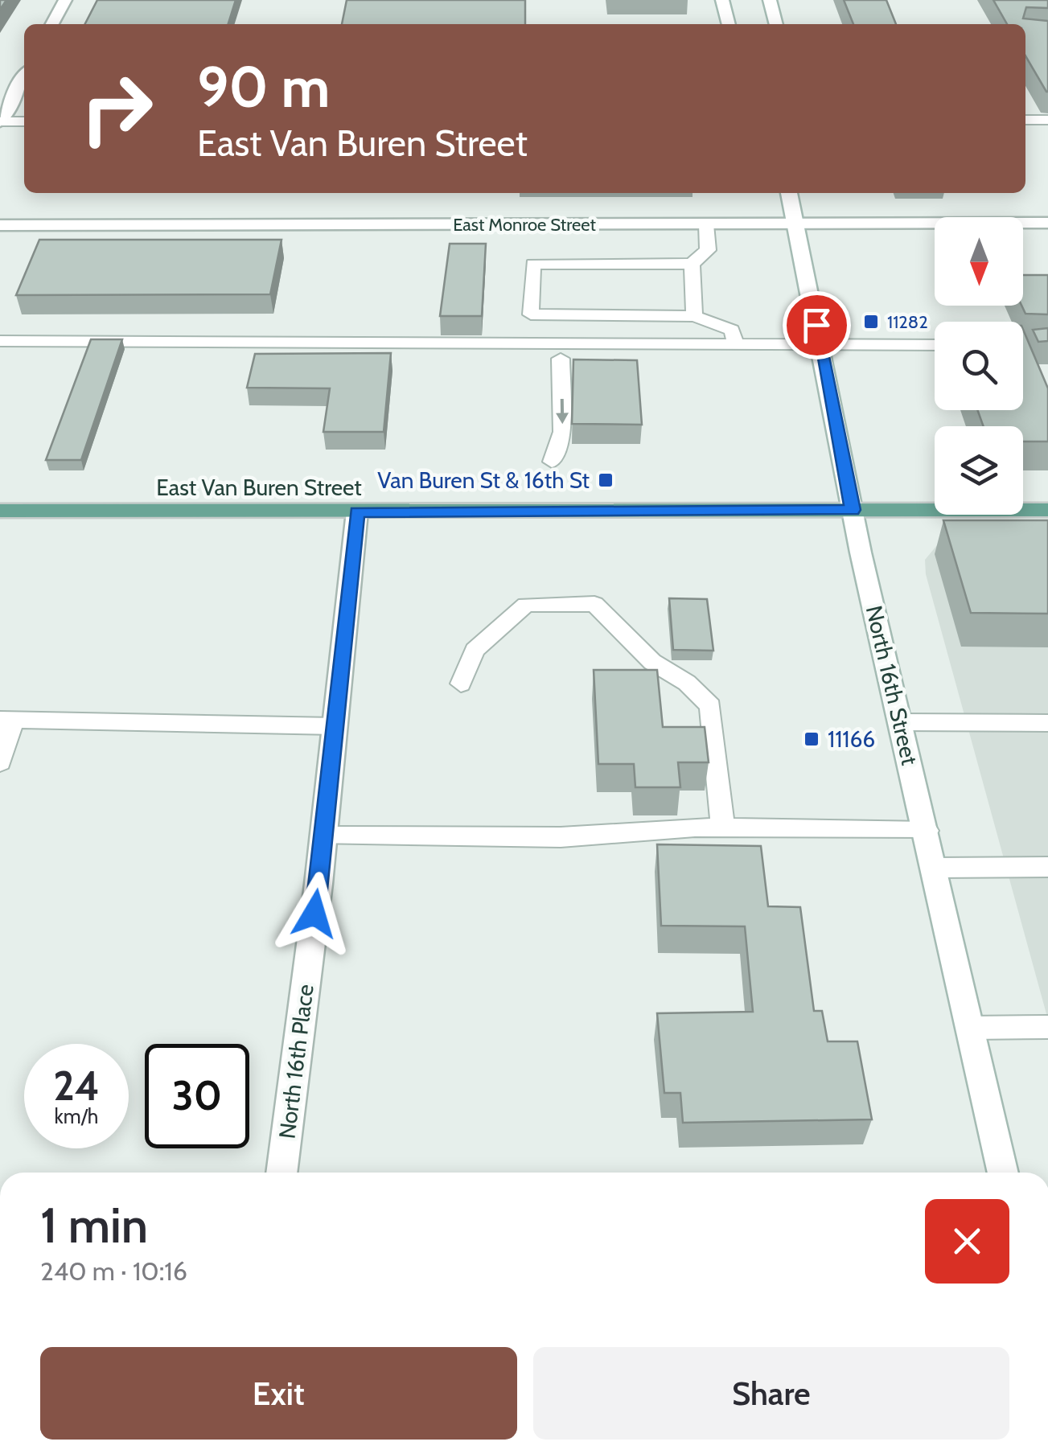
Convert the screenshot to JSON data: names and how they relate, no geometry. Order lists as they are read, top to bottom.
{
  "streets": {
    "main road": ["East Van Buren Street"],
    "street": ["East Monroe Street", "North 16th Street", "North 16th Place"]
  },
  "crossings": [
    ["East Monroe Street", "North 16th Street"],
    ["East Van Buren Street", "North 16th Street"],
    ["East Van Buren Street", "North 16th Place"]
  ],
  "places": {
    "transit": ["11282", "Van Buren St & 16th St", "11166"]
  },
  "north": "bottom",
  "page": {
    "turn": ["90 m", "East Van Buren Street"],
    "speed": "24 km/h",
    "limit": "30",
    "heading": ["1 min", "240 m · 10:16"],
    "buttons": ["Exit", "Share"]
  }
}
